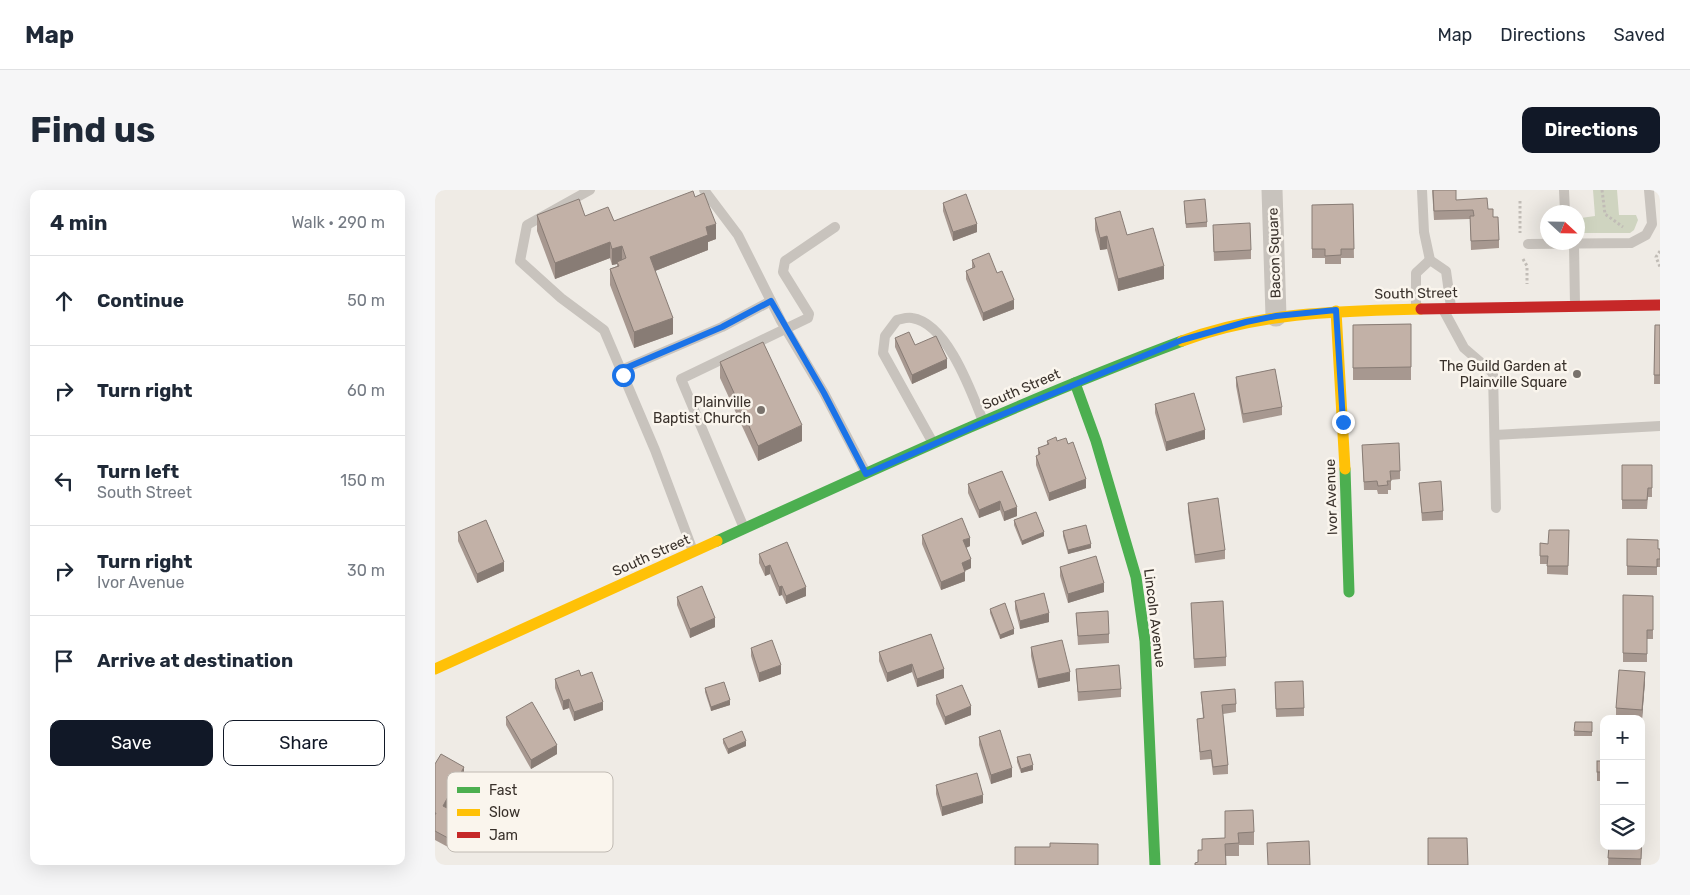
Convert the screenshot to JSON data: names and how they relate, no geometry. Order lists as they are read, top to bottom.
{
  "streets": {
    "main road": ["South Street", "Ivor Avenue", "Lincoln Avenue"],
    "street": ["Bacon Square"]
  },
  "crossings": [
    ["Bacon Square", "South Street"],
    ["South Street", "Ivor Avenue"],
    ["South Street", "Lincoln Avenue"]
  ],
  "places": ["The Guild Garden at Plainville Square", "Plainville Baptist Church"],
  "legend": ["Fast", "Slow", "Jam"],
  "north": "right",
  "page": {
    "header": "Map",
    "nav": ["Map", "Directions", "Saved"],
    "buttons": [
      "Directions",
      ["Save", "Share"]
    ],
    "title": "Find us",
    "heading": ["4 min", "Walk · 290 m"],
    "list": [
      ["Continue", "50 m"],
      ["Turn right", "60 m"],
      ["Turn left", "South Street", "150 m"],
      ["Turn right", "Ivor Avenue", "30 m"],
      "Arrive at destination"
    ],
    "map_buttons": ["+", "−"]
  }
}
